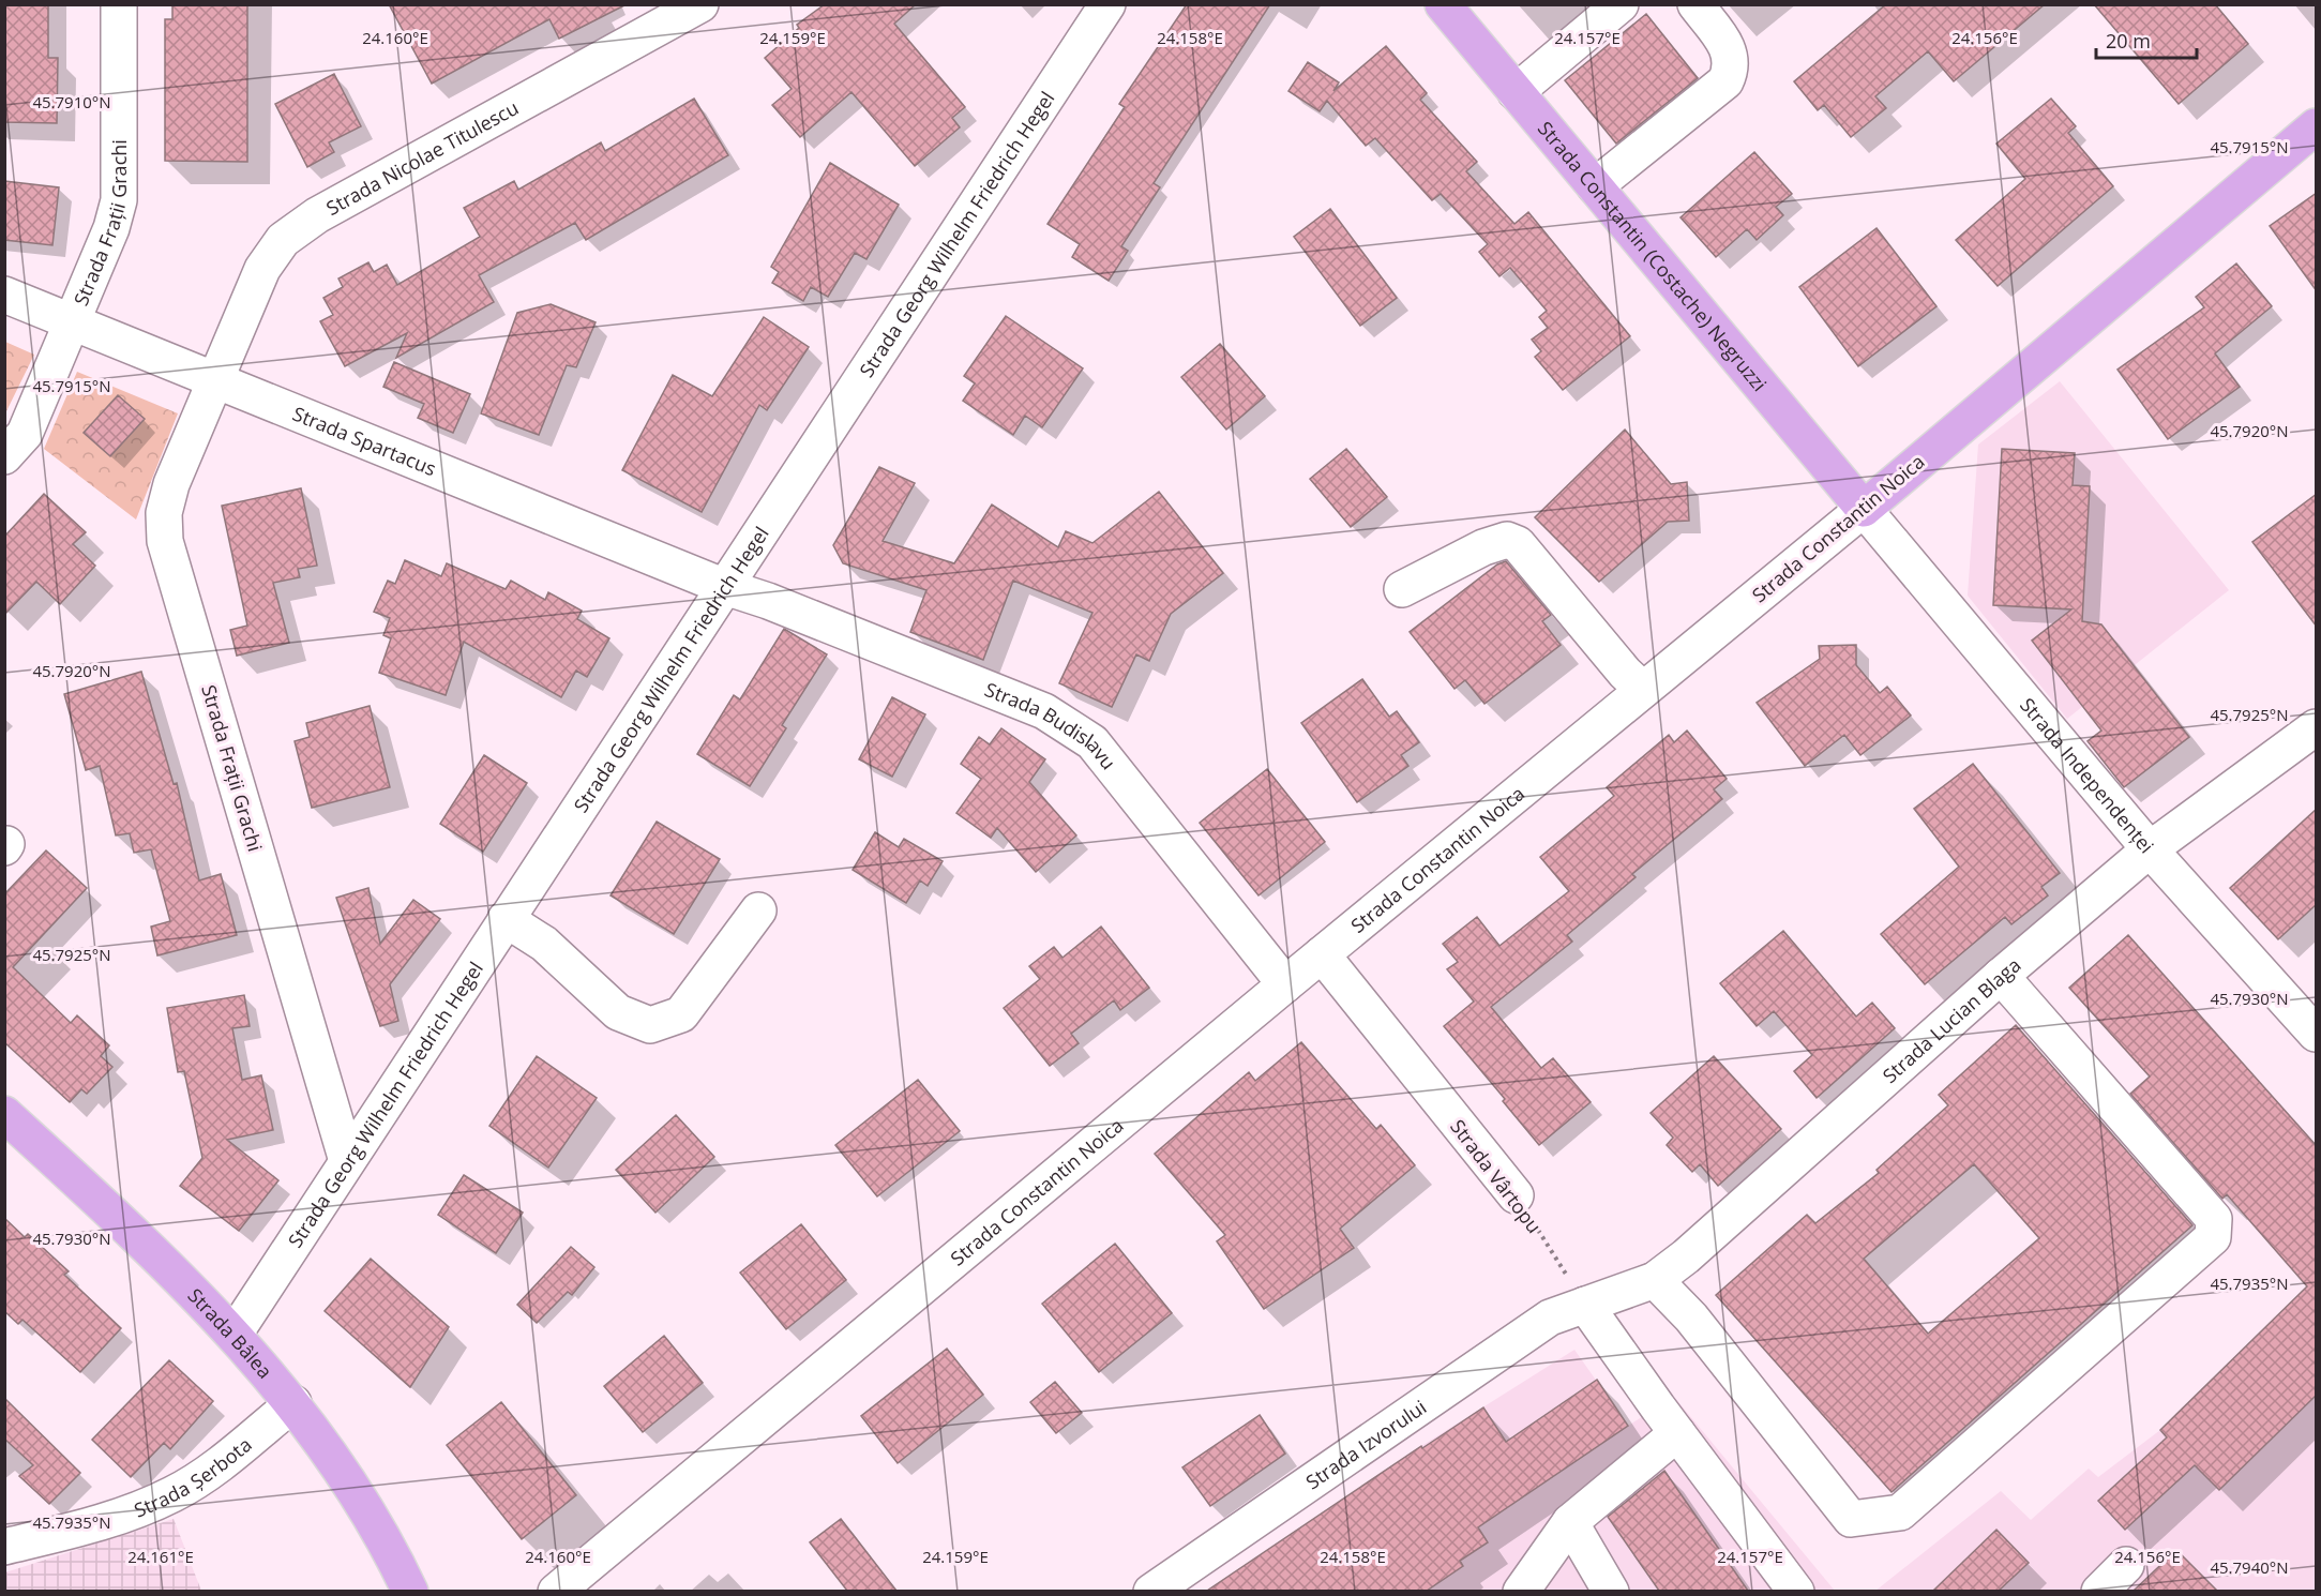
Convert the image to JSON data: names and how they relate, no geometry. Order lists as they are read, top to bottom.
{
  "streets": {
    "main road": ["Strada Constantin (Costache) Negruzzi", "Strada Constantin Noica", "Strada Bâlea"],
    "street": [
      "Strada Nicolae Titulescu",
      "Strada Frații Grachi",
      "Strada Georg Wilhelm Friedrich Hegel",
      "Strada Spartacus",
      "Strada Budislavu",
      "Strada Independenței",
      "Strada Lucian Blaga",
      "Strada Vârtopu",
      "Strada Izvorului",
      "Strada Șerbota"
    ]
  },
  "crossings": [
    ["Strada Nicolae Titulescu", "Strada Frații Grachi"],
    ["Strada Nicolae Titulescu", "Strada Spartacus"],
    ["Strada Frații Grachi", "Strada Georg Wilhelm Friedrich Hegel"],
    ["Strada Frații Grachi", "Strada Spartacus"],
    ["Strada Georg Wilhelm Friedrich Hegel", "Strada Spartacus"],
    ["Strada Georg Wilhelm Friedrich Hegel", "Strada Budislavu"],
    ["Strada Georg Wilhelm Friedrich Hegel", "Strada Bâlea"],
    ["Strada Constantin (Costache) Negruzzi", "Strada Constantin Noica"],
    ["Strada Constantin (Costache) Negruzzi", "Strada Independenței"],
    ["Strada Spartacus", "Strada Budislavu"],
    ["Strada Constantin Noica", "Strada Budislavu"],
    ["Strada Constantin Noica", "Strada Independenței"],
    ["Strada Constantin Noica", "Strada Vârtopu"],
    ["Strada Independenței", "Strada Lucian Blaga"],
    ["Strada Lucian Blaga", "Strada Vârtopu"],
    ["Strada Lucian Blaga", "Strada Izvorului"],
    ["Strada Vârtopu", "Strada Izvorului"],
    ["Strada Bâlea", "Strada Șerbota"]
  ],
  "scale_bar": "20 m",
  "coordinates": [
    "24.160°E",
    "24.159°E",
    "24.158°E",
    "24.157°E",
    "24.156°E",
    "45.7910°N",
    "45.7915°N",
    "45.7920°N",
    "45.7925°N",
    "45.7930°N",
    "45.7935°N",
    "24.161°E",
    "45.7940°N"
  ]
}
